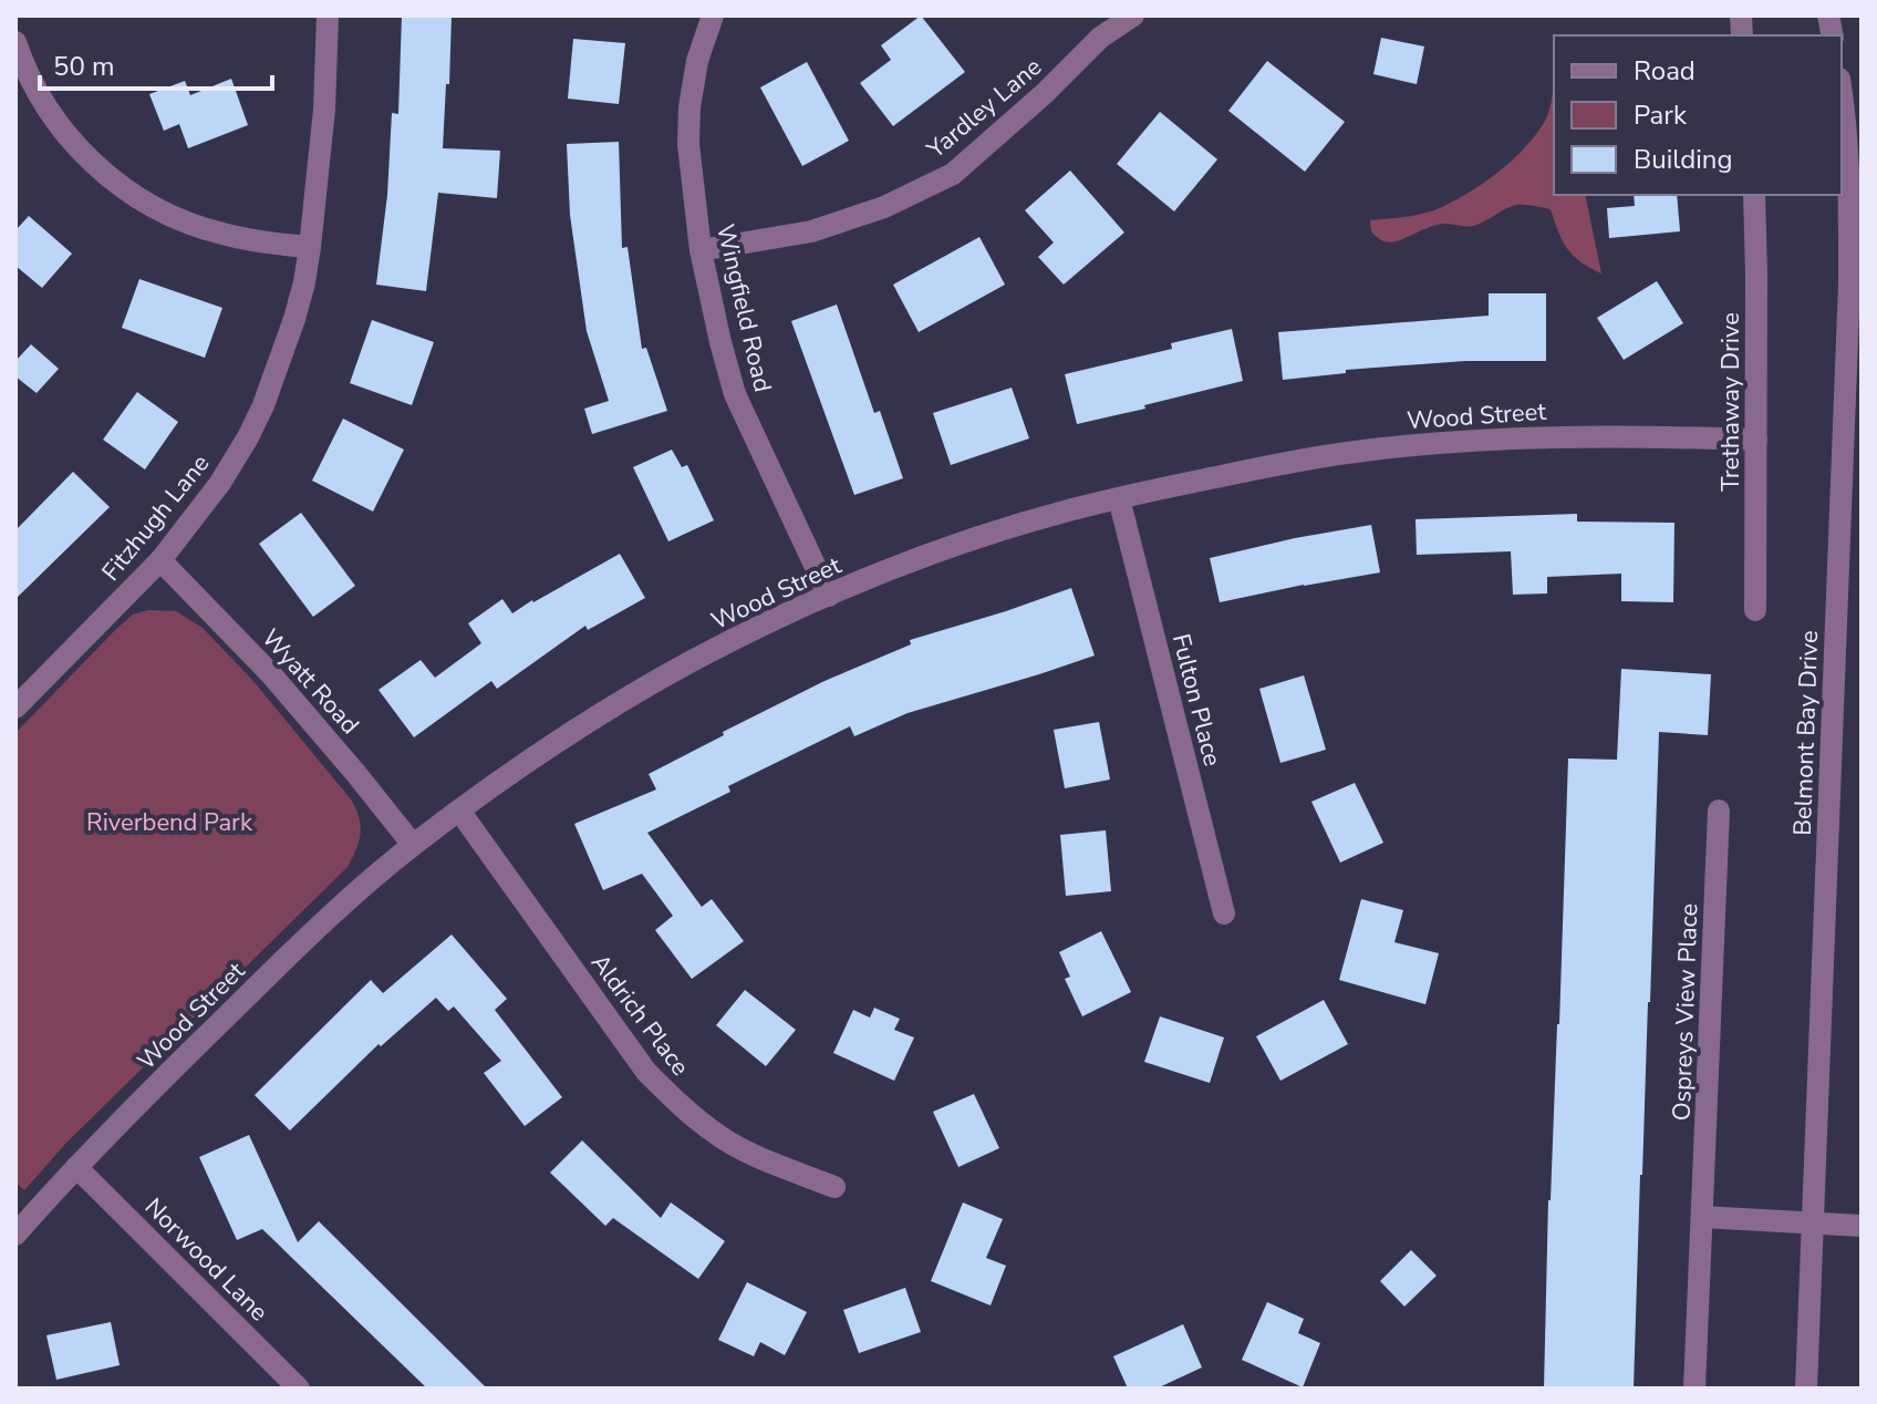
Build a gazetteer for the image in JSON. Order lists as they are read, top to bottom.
{
  "streets": {
    "street": [
      "Yardley Lane",
      "Wingfield Road",
      "Trethaway Drive",
      "Wood Street",
      "Fitzhugh Lane",
      "Wyatt Road",
      "Fulton Place",
      "Belmont Bay Drive",
      "Ospreys View Place",
      "Aldrich Place",
      "Norwood Lane"
    ]
  },
  "crossings": [
    ["Yardley Lane", "Wingfield Road"],
    ["Wingfield Road", "Wood Street"],
    ["Trethaway Drive", "Wood Street"],
    ["Wood Street", "Wyatt Road"],
    ["Wood Street", "Fulton Place"],
    ["Wood Street", "Aldrich Place"],
    ["Wood Street", "Norwood Lane"],
    ["Fitzhugh Lane", "Wyatt Road"]
  ],
  "parks": ["Riverbend Park"],
  "legend": ["Road", "Park", "Building"],
  "scale_bar": "50 m"
}
